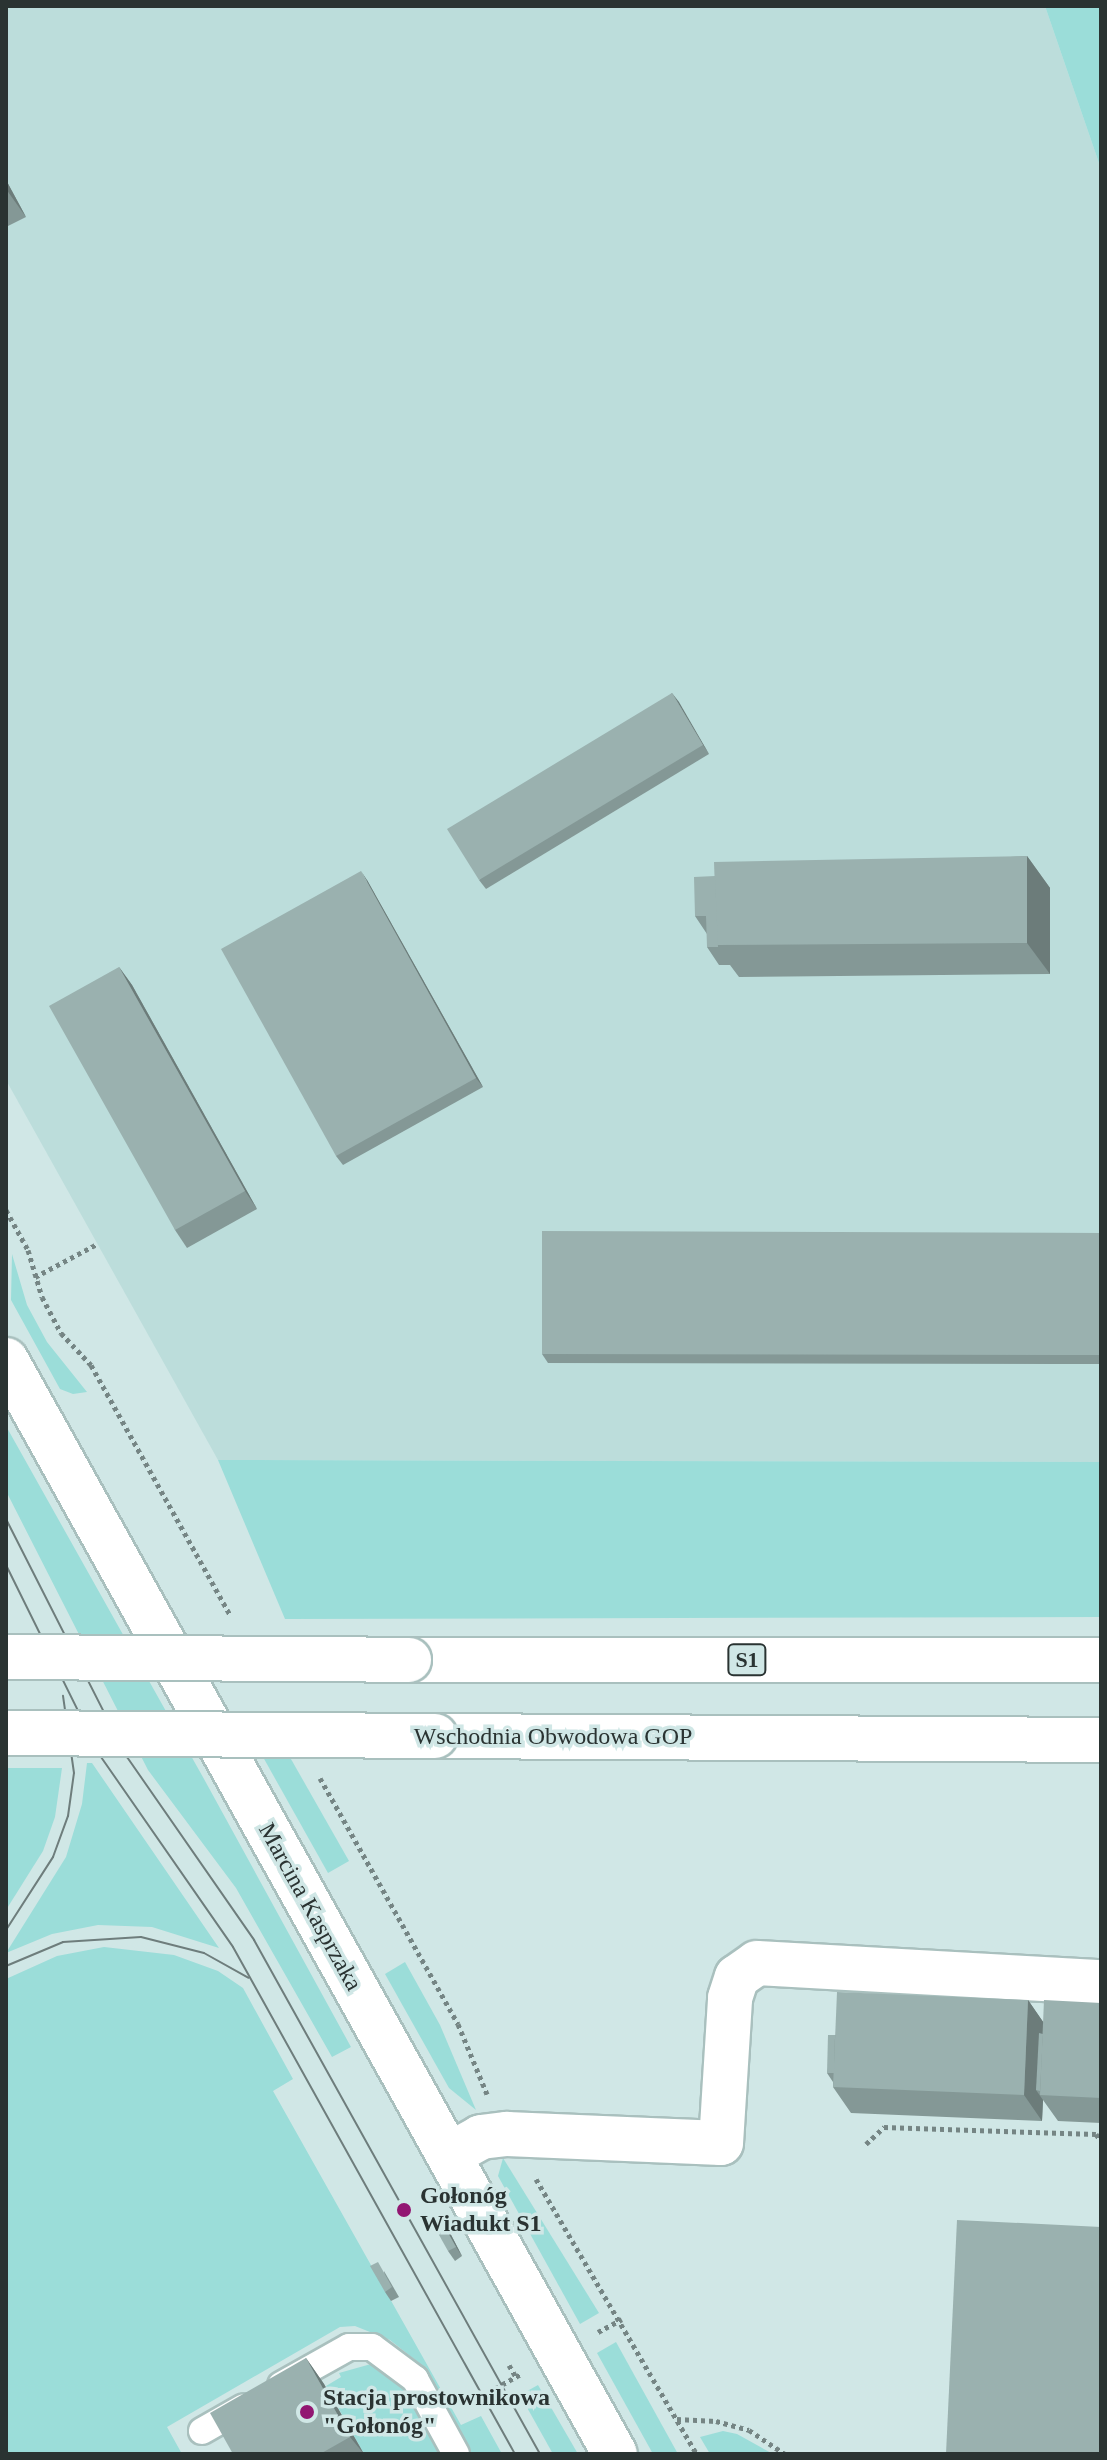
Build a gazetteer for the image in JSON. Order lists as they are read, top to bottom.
{
  "streets": {
    "main road": ["S1", "Wschodnia Obwodowa GOP", "Marcina Kasprzaka"]
  },
  "places": ["Gołonóg Wiadukt S1", "Stacja prostownikowa \"Gołonóg\""]
}
